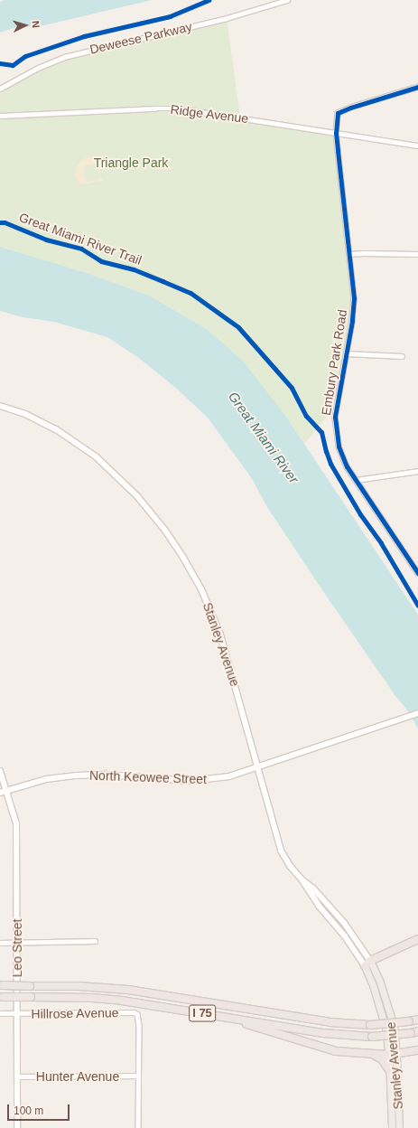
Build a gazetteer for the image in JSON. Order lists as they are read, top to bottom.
{
  "streets": {
    "highway": ["I 75"],
    "main road": ["Stanley Avenue"],
    "street": [
      "Deweese Parkway",
      "Ridge Avenue",
      "Embury Park Road",
      "North Keowee Street",
      "Leo Street",
      "Hillrose Avenue",
      "Hunter Avenue"
    ],
    "cycle path": ["Great Miami River Trail"]
  },
  "crossings": [
    ["Ridge Avenue", "Embury Park Road"],
    ["Stanley Avenue", "North Keowee Street"],
    ["North Keowee Street", "Leo Street"],
    ["Leo Street", "Hillrose Avenue"],
    ["Leo Street", "Hunter Avenue"],
    ["Hillrose Avenue", "Hunter Avenue"]
  ],
  "water": ["Great Miami River"],
  "parks": ["Triangle Park"],
  "scale_bar": "100 m",
  "north": "right"
}
